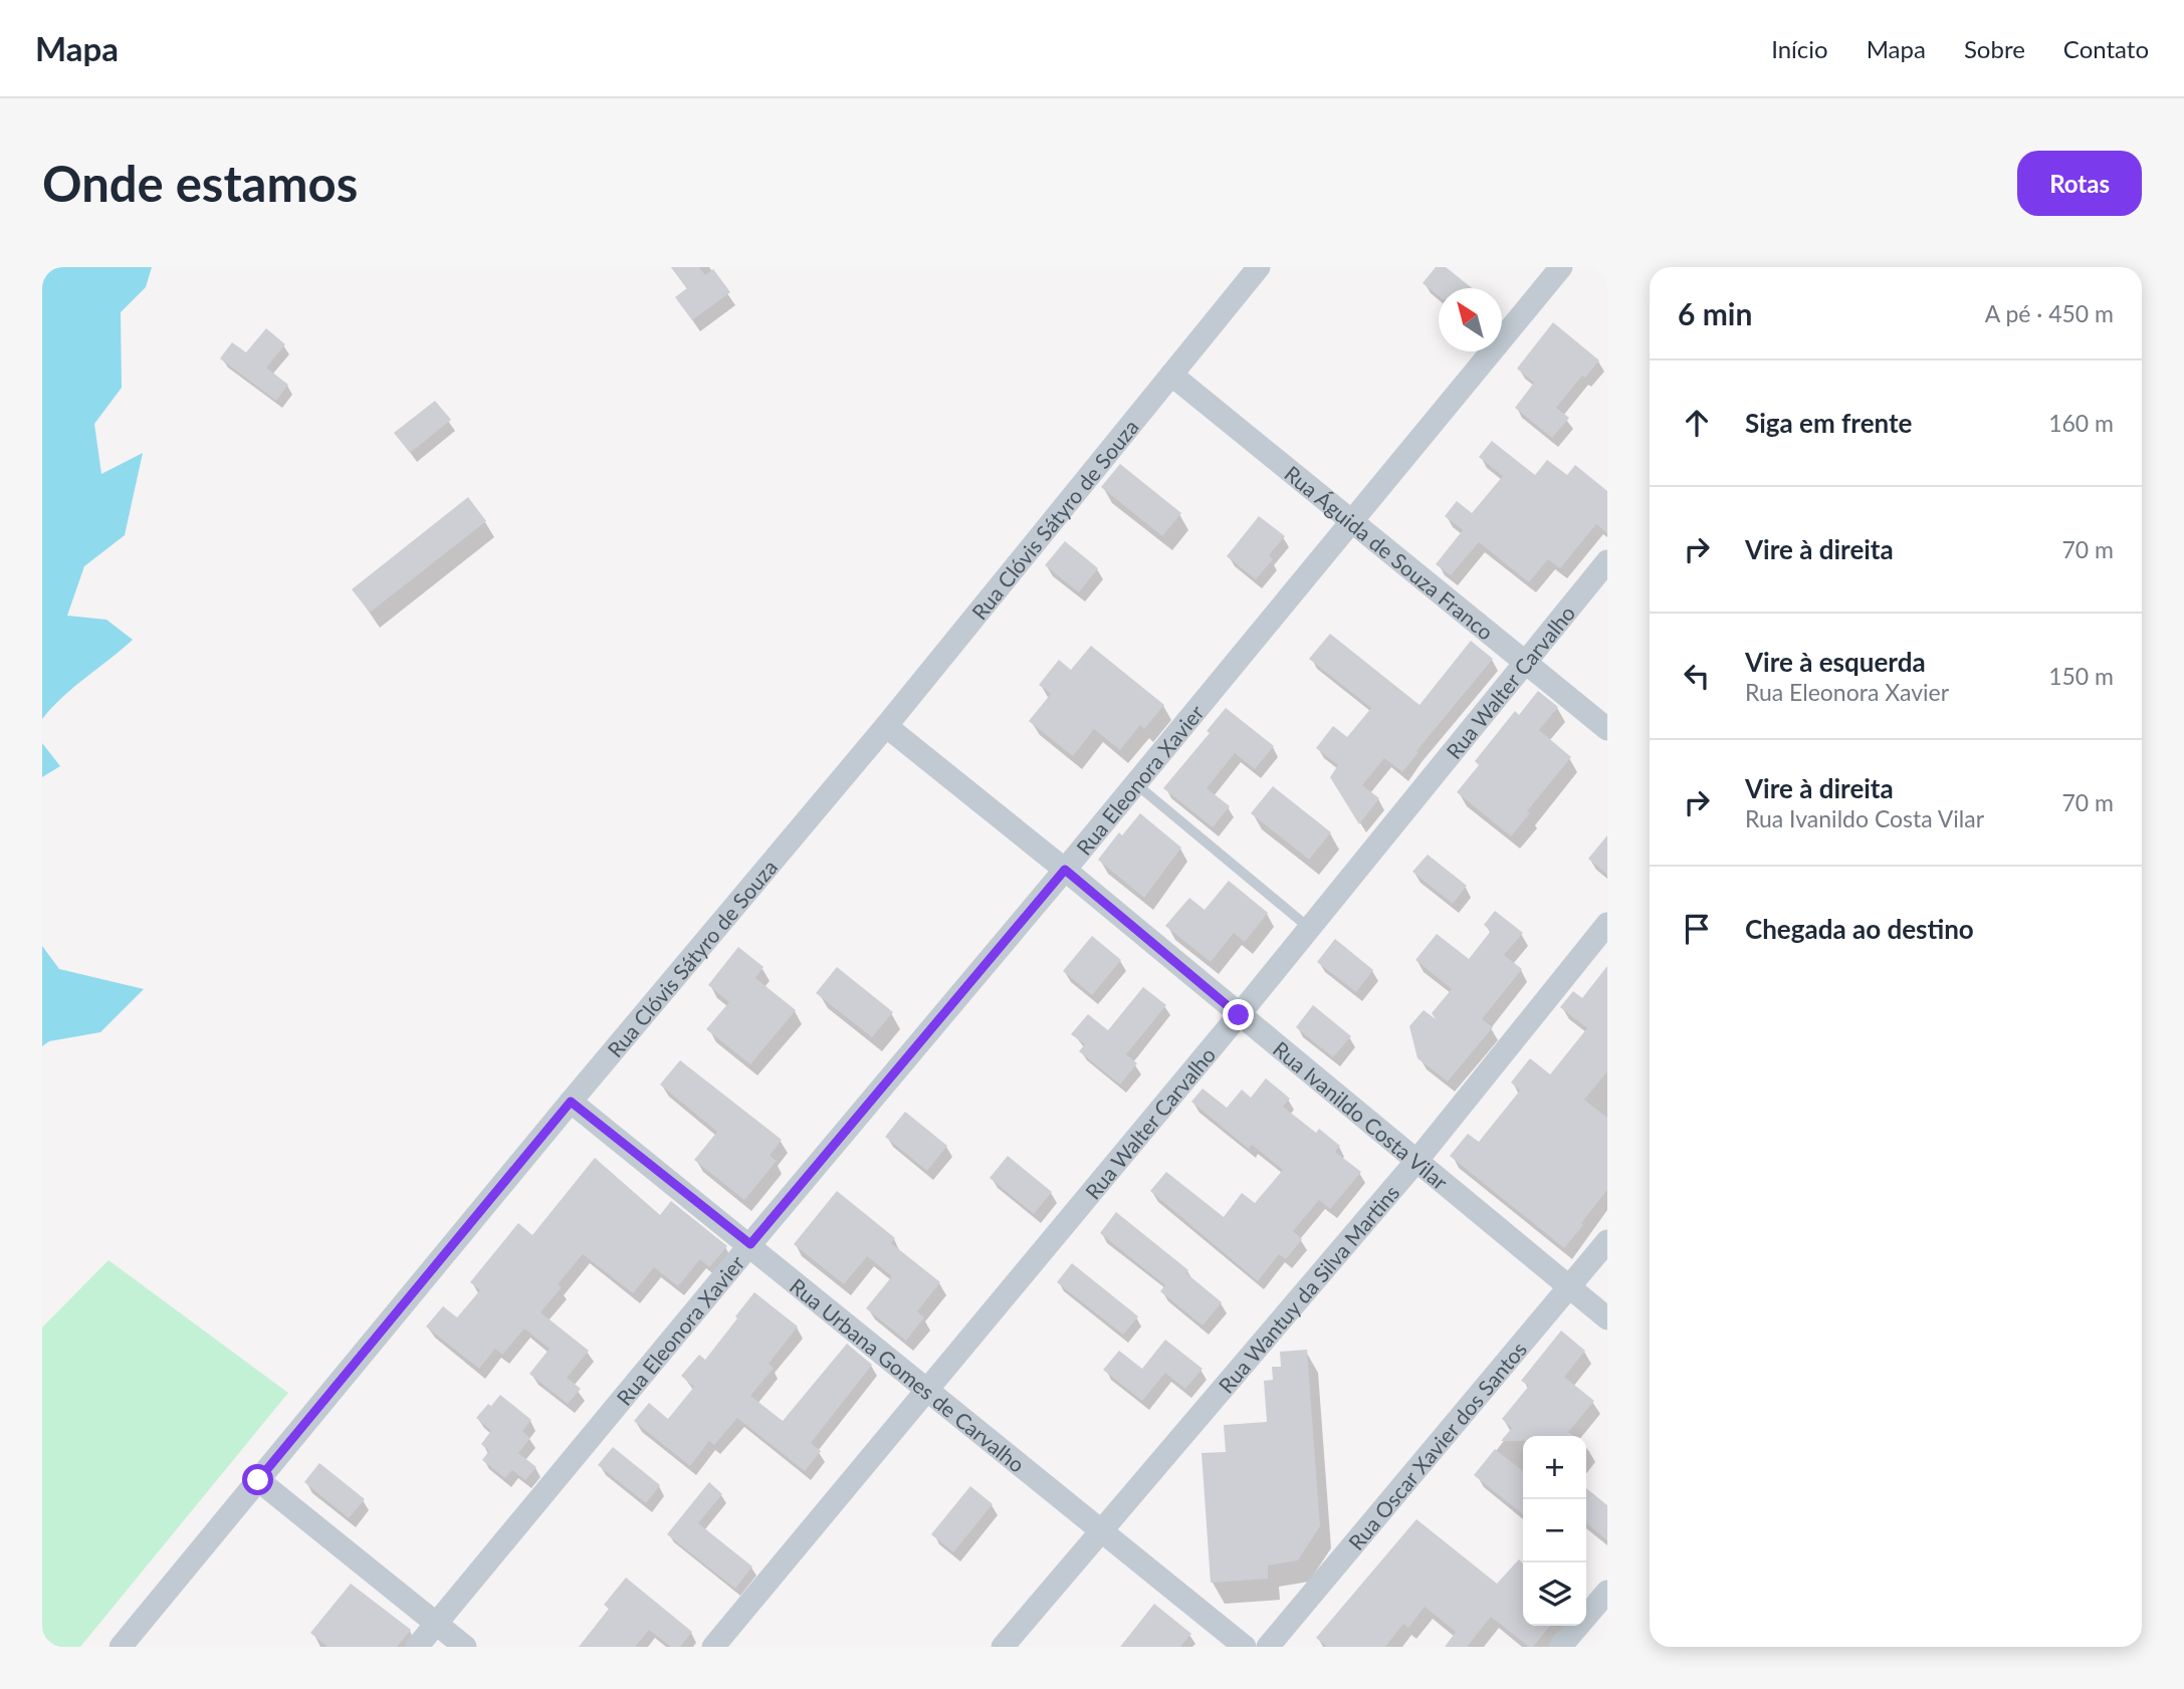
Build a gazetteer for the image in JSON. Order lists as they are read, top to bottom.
{
  "streets": {
    "street": [
      "Rua Clóvis Sátyro de Souza",
      "Rua Águida de Souza Franco",
      "Rua Walter Carvalho",
      "Rua Eleonora Xavier",
      "Rua Ivanildo Costa Vilar",
      "Rua Wantuy da Silva Martins",
      "Rua Urbana Gomes de Carvalho",
      "Rua Oscar Xavier dos Santos"
    ]
  },
  "crossings": [
    ["Rua Clóvis Sátyro de Souza", "Rua Águida de Souza Franco"],
    ["Rua Clóvis Sátyro de Souza", "Rua Ivanildo Costa Vilar"],
    ["Rua Clóvis Sátyro de Souza", "Rua Urbana Gomes de Carvalho"],
    ["Rua Águida de Souza Franco", "Rua Walter Carvalho"],
    ["Rua Águida de Souza Franco", "Rua Eleonora Xavier"],
    ["Rua Walter Carvalho", "Rua Ivanildo Costa Vilar"],
    ["Rua Walter Carvalho", "Rua Urbana Gomes de Carvalho"],
    ["Rua Eleonora Xavier", "Rua Ivanildo Costa Vilar"],
    ["Rua Eleonora Xavier", "Rua Urbana Gomes de Carvalho"],
    ["Rua Ivanildo Costa Vilar", "Rua Wantuy da Silva Martins"],
    ["Rua Ivanildo Costa Vilar", "Rua Oscar Xavier dos Santos"],
    ["Rua Wantuy da Silva Martins", "Rua Urbana Gomes de Carvalho"]
  ],
  "north": "top left",
  "page": {
    "header": "Mapa",
    "nav": [
      "Início",
      "Mapa",
      "Sobre",
      "Contato"
    ],
    "buttons": "Rotas",
    "title": "Onde estamos",
    "heading": ["6 min", "A pé · 450 m"],
    "list": [
      ["Siga em frente", "160 m"],
      ["Vire à direita", "70 m"],
      ["Vire à esquerda", "Rua Eleonora Xavier", "150 m"],
      ["Vire à direita", "Rua Ivanildo Costa Vilar", "70 m"],
      "Chegada ao destino"
    ],
    "map_buttons": ["+", "−"]
  }
}
